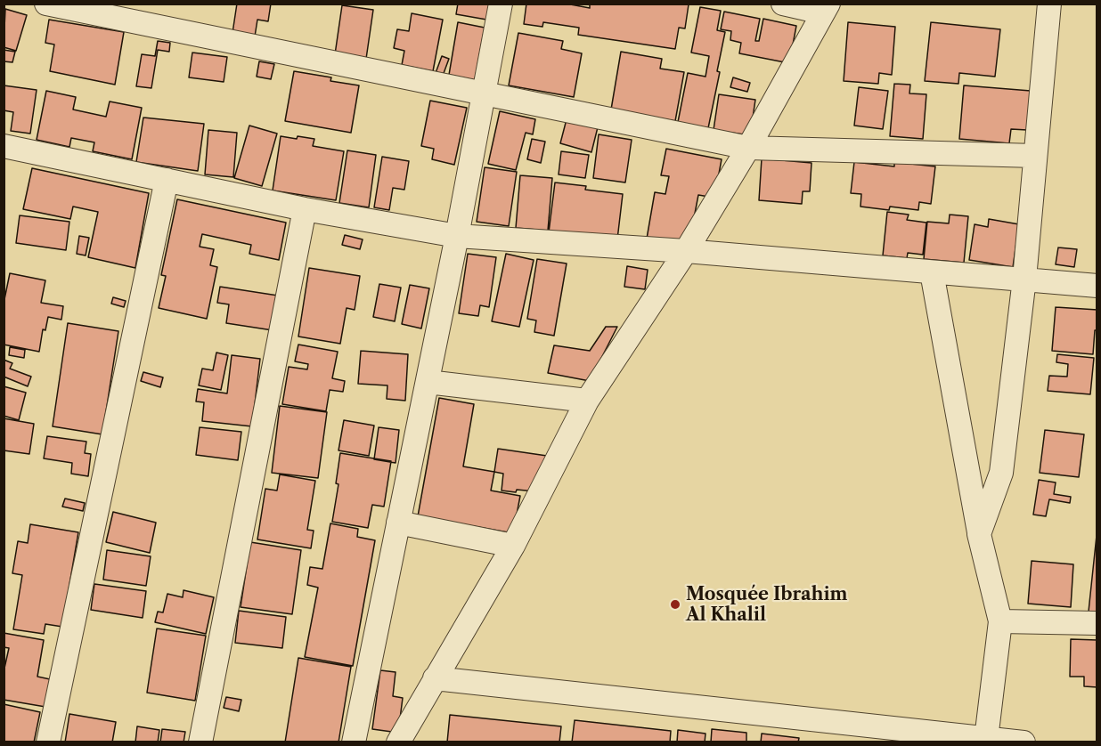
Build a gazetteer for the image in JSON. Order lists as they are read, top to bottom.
{
  "places": ["Mosquée Ibrahim Al Khalil"]
}
